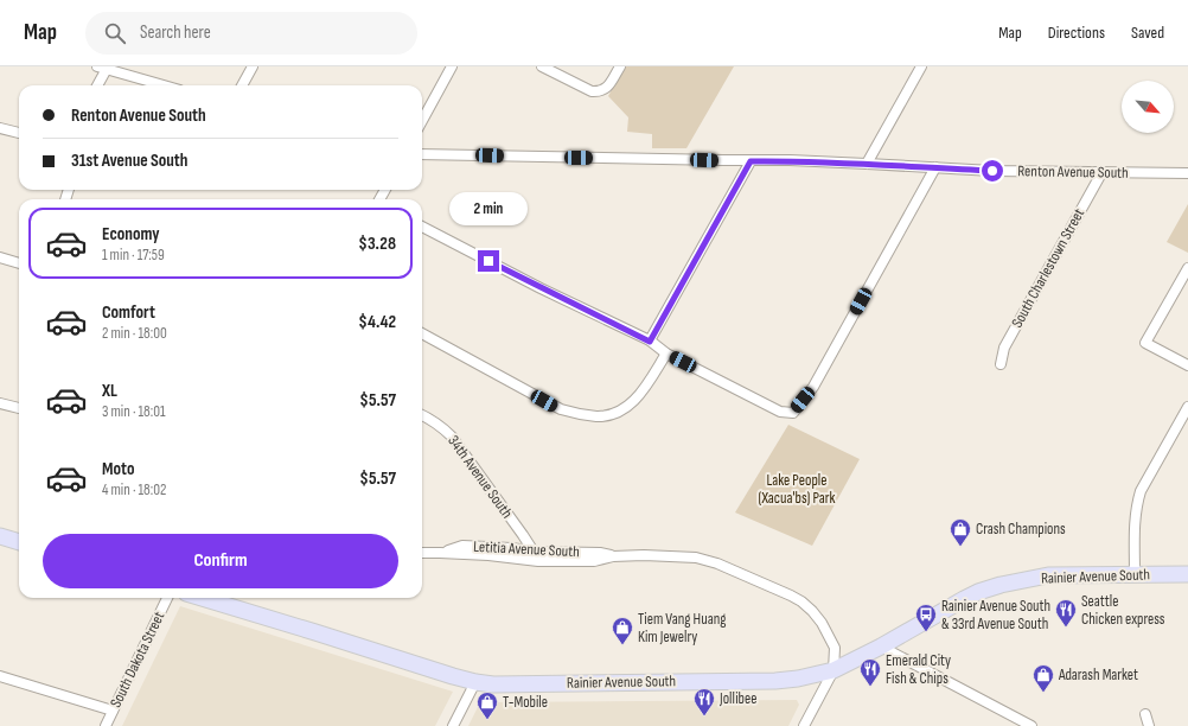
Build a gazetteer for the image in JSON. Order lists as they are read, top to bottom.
{
  "streets": {
    "main road": ["Rainier Avenue South"],
    "street": [
      "Renton Avenue South",
      "South Charlestown Street",
      "34th Avenue South",
      "Letitia Avenue South",
      "South Dakota Street"
    ]
  },
  "crossings": [
    ["Renton Avenue South", "South Charlestown Street"],
    ["34th Avenue South", "Letitia Avenue South"],
    ["Letitia Avenue South", "Rainier Avenue South"]
  ],
  "parks": ["Lake People (Xacua'bs) Park"],
  "places": {
    "shop": [
      "Crash Champions",
      "Tiem Vang Huang Kim Jewelry",
      "Adarash Market",
      "T-Mobile"
    ],
    "restaurant": ["Seattle Chicken express", "Emerald City Fish & Chips", "Jollibee"],
    "bus stop": ["Rainier Avenue South & 33rd Avenue South"]
  },
  "north": "bottom right",
  "page": {
    "header": "Map",
    "search": "Search here",
    "nav": ["Map", "Directions", "Saved"],
    "banner": ["Renton Avenue South", "31st Avenue South"],
    "bubble": "2 min",
    "list": [
      {
        "name": "Economy",
        "note": "1 min · 17:59",
        "value": "$3.28"
      },
      {
        "name": "Comfort",
        "note": "2 min · 18:00",
        "value": "$4.42"
      },
      {
        "name": "XL",
        "note": "3 min · 18:01",
        "value": "$5.57"
      },
      {
        "name": "Moto",
        "note": "4 min · 18:02",
        "value": "$5.57"
      }
    ],
    "buttons": "Confirm"
  }
}
